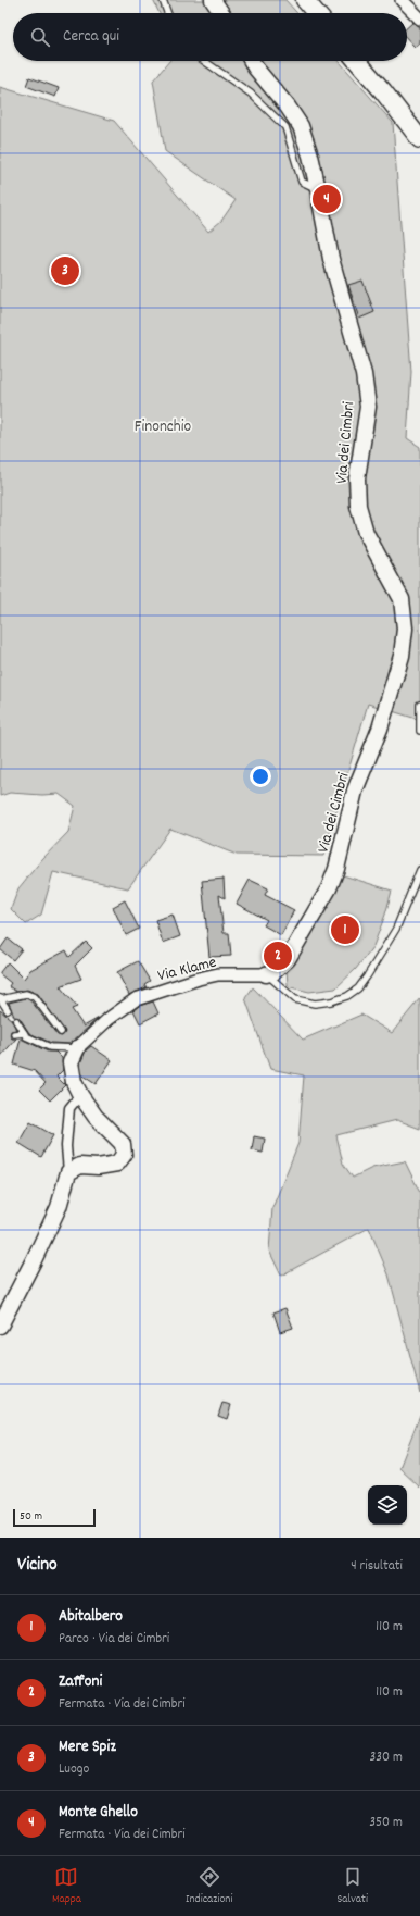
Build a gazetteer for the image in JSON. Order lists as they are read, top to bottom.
{
  "streets": {
    "street": ["Via dei Cimbri", "Via Klame"]
  },
  "crossings": [
    ["Via dei Cimbri", "Via Klame"]
  ],
  "parks": ["Finonchio"],
  "scale_bar": "50 m",
  "page": {
    "search": "Cerca qui",
    "pins": [
      "4",
      "3",
      "1",
      "2"
    ],
    "scale": "50 m",
    "heading": ["Vicino", "4 risultati"],
    "list": [
      {
        "mark": "1",
        "name": "Abitalbero",
        "note": "Parco · Via dei Cimbri",
        "value": "110 m"
      },
      {
        "mark": "2",
        "name": "Zaffoni",
        "note": "Fermata · Via dei Cimbri",
        "value": "110 m"
      },
      {
        "mark": "3",
        "name": "Mere Spiz",
        "note": "Luogo",
        "value": "330 m"
      },
      {
        "mark": "4",
        "name": "Monte Ghello",
        "note": "Fermata · Via dei Cimbri",
        "value": "350 m"
      }
    ],
    "nav": ["Mappa", "Indicazioni", "Salvati"]
  }
}
